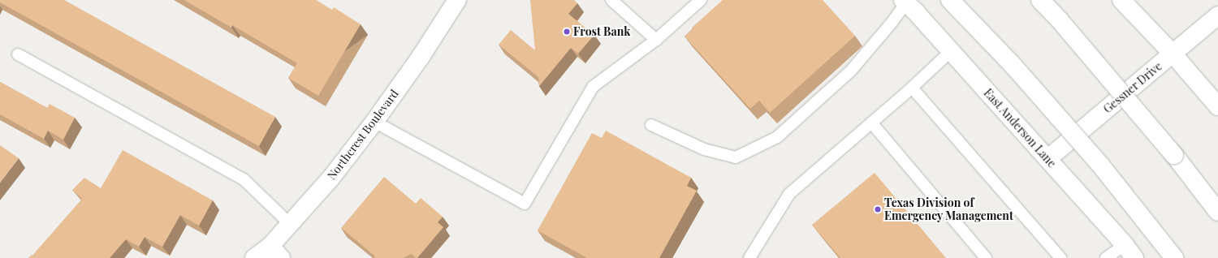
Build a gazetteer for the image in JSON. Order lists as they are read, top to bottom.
{
  "streets": {
    "main road": ["Gessner Drive", "East Anderson Lane", "Northcrest Boulevard"]
  },
  "crossings": [
    ["Gessner Drive", "East Anderson Lane"]
  ],
  "places": ["Frost Bank", "Texas Division of Emergency Management"]
}
